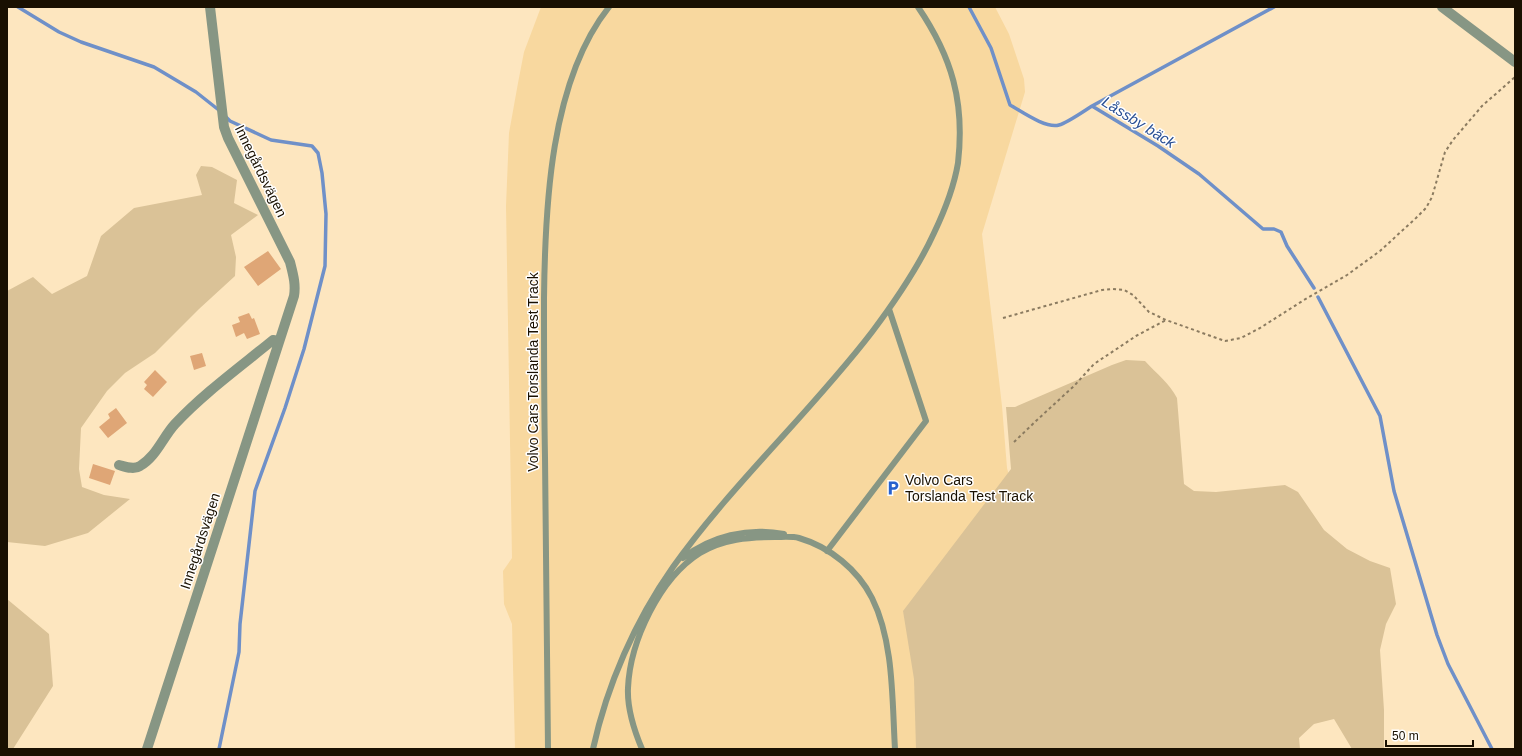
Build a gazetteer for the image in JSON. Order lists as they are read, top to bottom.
{
  "streets": {
    "street": ["Innegårdsvägen"],
    "lane": ["Volvo Cars Torslanda Test Track"]
  },
  "water": ["Låssby bäck"],
  "places": {
    "parking": ["Volvo Cars Torslanda Test Track"]
  },
  "scale_bar": "50 m"
}
